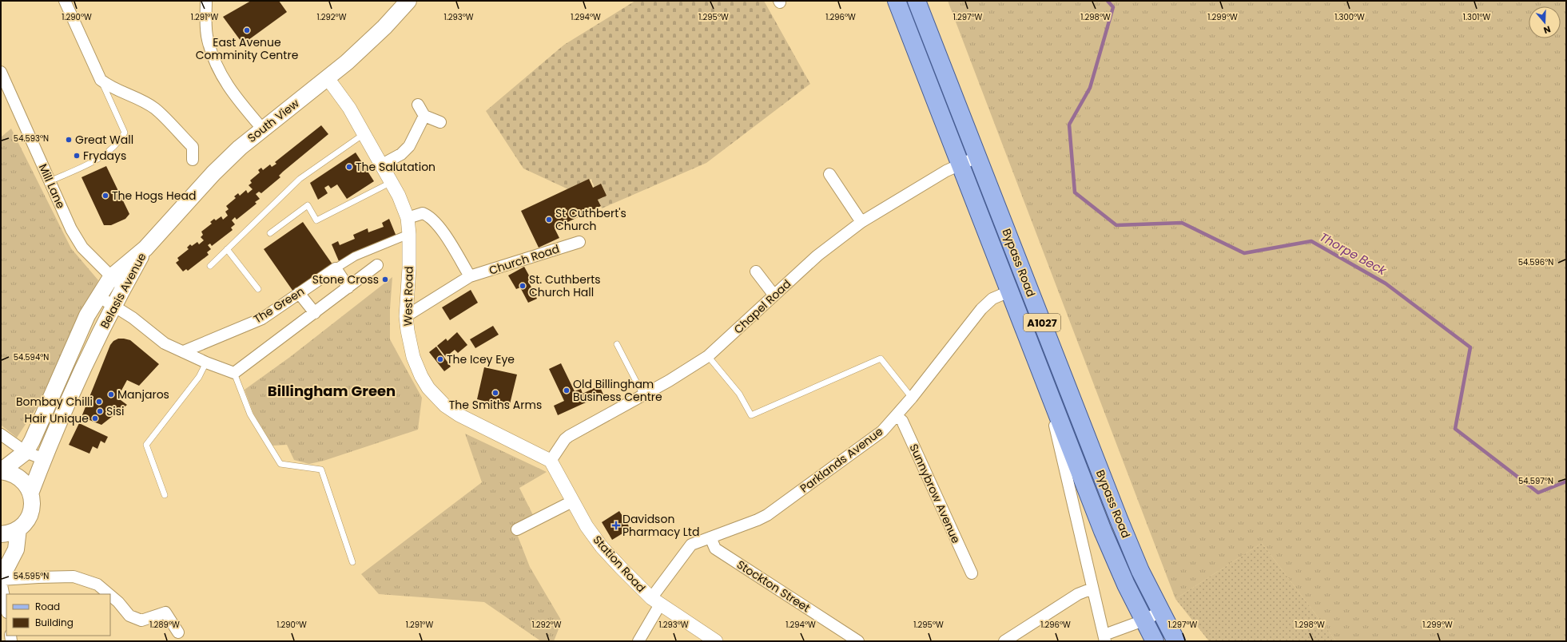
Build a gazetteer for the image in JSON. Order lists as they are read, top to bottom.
{
  "streets": {
    "main road": [
      "South View",
      "Bypass Road",
      "Belasis Avenue",
      "A1027"
    ],
    "street": [
      "Mill Lane",
      "Church Road",
      "West Road",
      "The Green",
      "Chapel Road",
      "Parklands Avenue",
      "Sunnybrow Avenue",
      "Station Road",
      "Stockton Street"
    ]
  },
  "crossings": [
    ["South View", "Belasis Avenue"],
    ["South View", "West Road"],
    ["Mill Lane", "Belasis Avenue"],
    ["Church Road", "West Road"],
    ["Bypass Road", "Chapel Road"],
    ["Bypass Road", "Parklands Avenue"],
    ["West Road", "The Green"],
    ["West Road", "Chapel Road"],
    ["West Road", "Station Road"],
    ["Chapel Road", "Station Road"],
    ["Parklands Avenue", "Sunnybrow Avenue"],
    ["Parklands Avenue", "Station Road"],
    ["Parklands Avenue", "Stockton Street"]
  ],
  "districts": ["Billingham Green"],
  "water": ["Thorpe Beck"],
  "places": {
    "other": [
      "East Avenue Comminity Centre",
      "Great Wall",
      "Frydays",
      "The Salutation",
      "The Hogs Head",
      "St Cuthbert's Church",
      "Stone Cross",
      "St. Cuthberts Church Hall",
      "The Icey Eye",
      "Old Billingham Business Centre",
      "The Smiths Arms",
      "Manjaros",
      "Bombay Chilli",
      "Sisi",
      "Hair Unique"
    ],
    "health": ["Davidson Pharmacy Ltd"]
  },
  "legend": ["Road", "Building"],
  "north": "bottom",
  "coordinates": [
    "1.298°W",
    "1.290°W",
    "1.291°W",
    "1.292°W",
    "1.293°W",
    "1.294°W",
    "1.295°W",
    "1.296°W",
    "1.297°W",
    "1.299°W",
    "1.300°W",
    "1.301°W",
    "54.593°N",
    "54.596°N",
    "54.594°N",
    "54.597°N",
    "54.595°N",
    "1.289°W"
  ]
}
